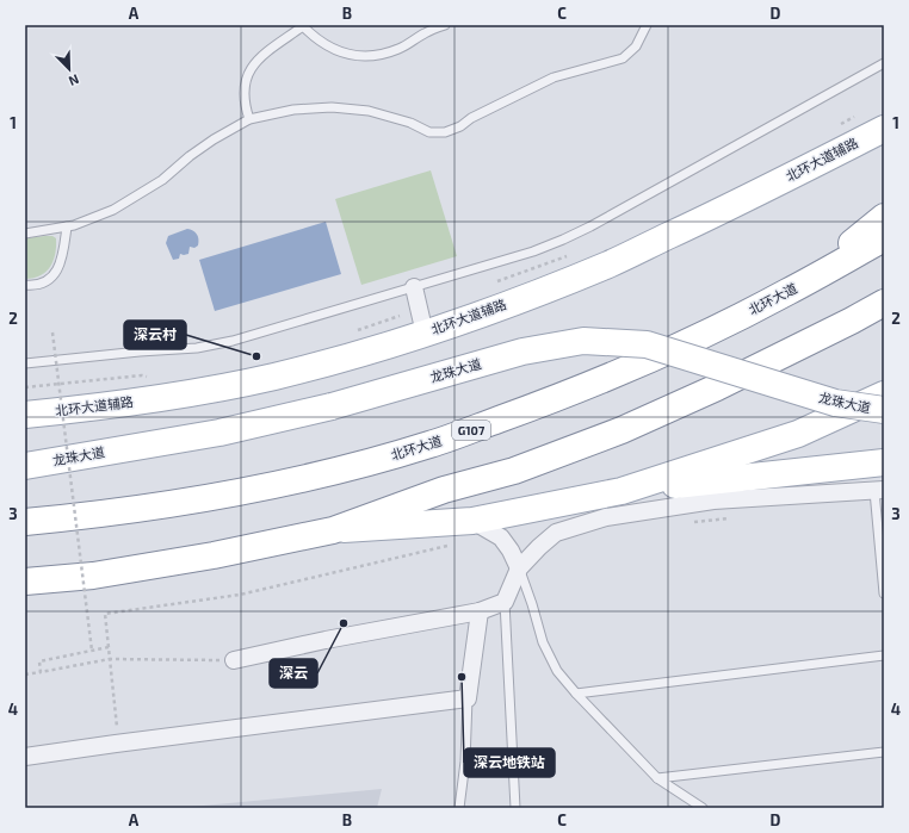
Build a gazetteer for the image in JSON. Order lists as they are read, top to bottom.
{
  "streets": {
    "main road": [
      "北环大道辅路",
      "北环大道",
      "龙珠大道",
      "G107"
    ]
  },
  "places": ["深云村", "深云", "深云地铁站"],
  "north": "bottom right",
  "grid": {
    "columns": [
      "A",
      "B",
      "C",
      "D"
    ],
    "rows": [
      "1",
      "2",
      "3",
      "4"
    ]
  }
}
